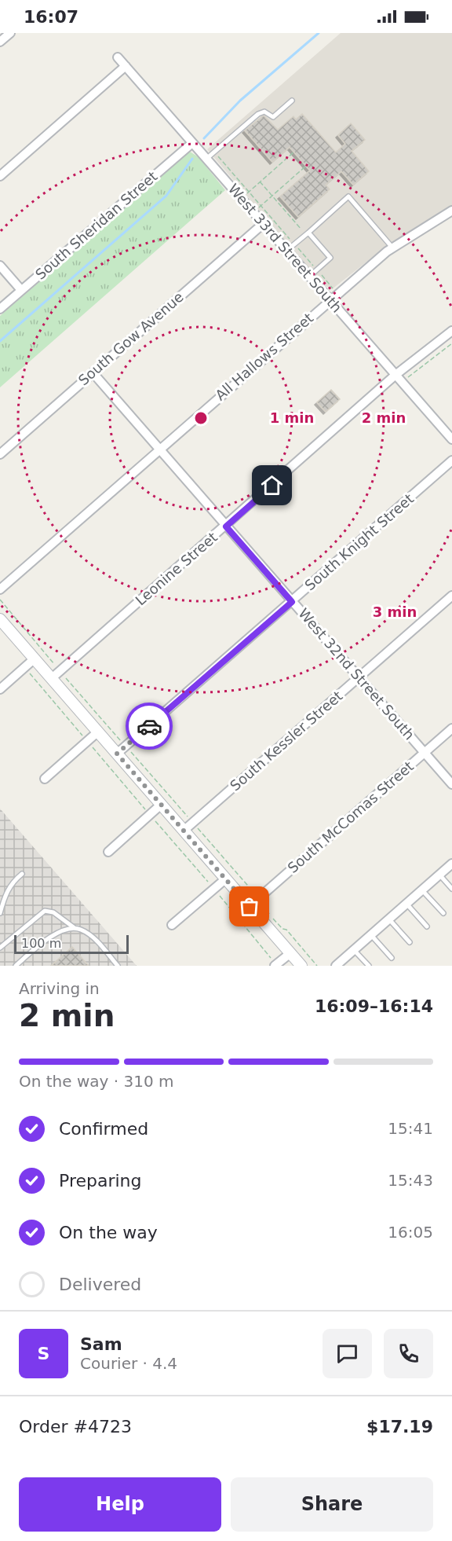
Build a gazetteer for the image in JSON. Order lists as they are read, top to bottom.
{
  "streets": {
    "street": [
      "South Sheridan Street",
      "West 33rd Street South",
      "South Gow Avenue",
      "All Hallows Street",
      "South Knight Street",
      "Leonine Street",
      "West 32nd Street South",
      "South Kessler Street",
      "South McComas Street"
    ]
  },
  "crossings": [
    ["South Sheridan Street", "West 33rd Street South"],
    ["West 33rd Street South", "South Gow Avenue"],
    ["West 33rd Street South", "All Hallows Street"],
    ["West 33rd Street South", "Leonine Street"],
    ["South Gow Avenue", "West 32nd Street South"],
    ["All Hallows Street", "West 32nd Street South"],
    ["South Knight Street", "West 32nd Street South"],
    ["Leonine Street", "West 32nd Street South"],
    ["West 32nd Street South", "South Kessler Street"],
    ["West 32nd Street South", "South McComas Street"]
  ],
  "scale_bar": "100 m",
  "page": {
    "status": "16:07",
    "scale": "100 m",
    "heading": ["2 min", "Arriving in", "16:09–16:14"],
    "panel": [
      "Sam",
      "Courier · 4.4",
      "Order #4723",
      "$17.19"
    ],
    "bar": "On the way · 310 m",
    "list": [
      ["Confirmed", "15:41"],
      ["Preparing", "15:43"],
      ["On the way", "16:05"],
      "Delivered"
    ],
    "round": "S",
    "buttons": ["Help", "Share"]
  },
  "rings": ["1 min", "2 min", "3 min"]
}
